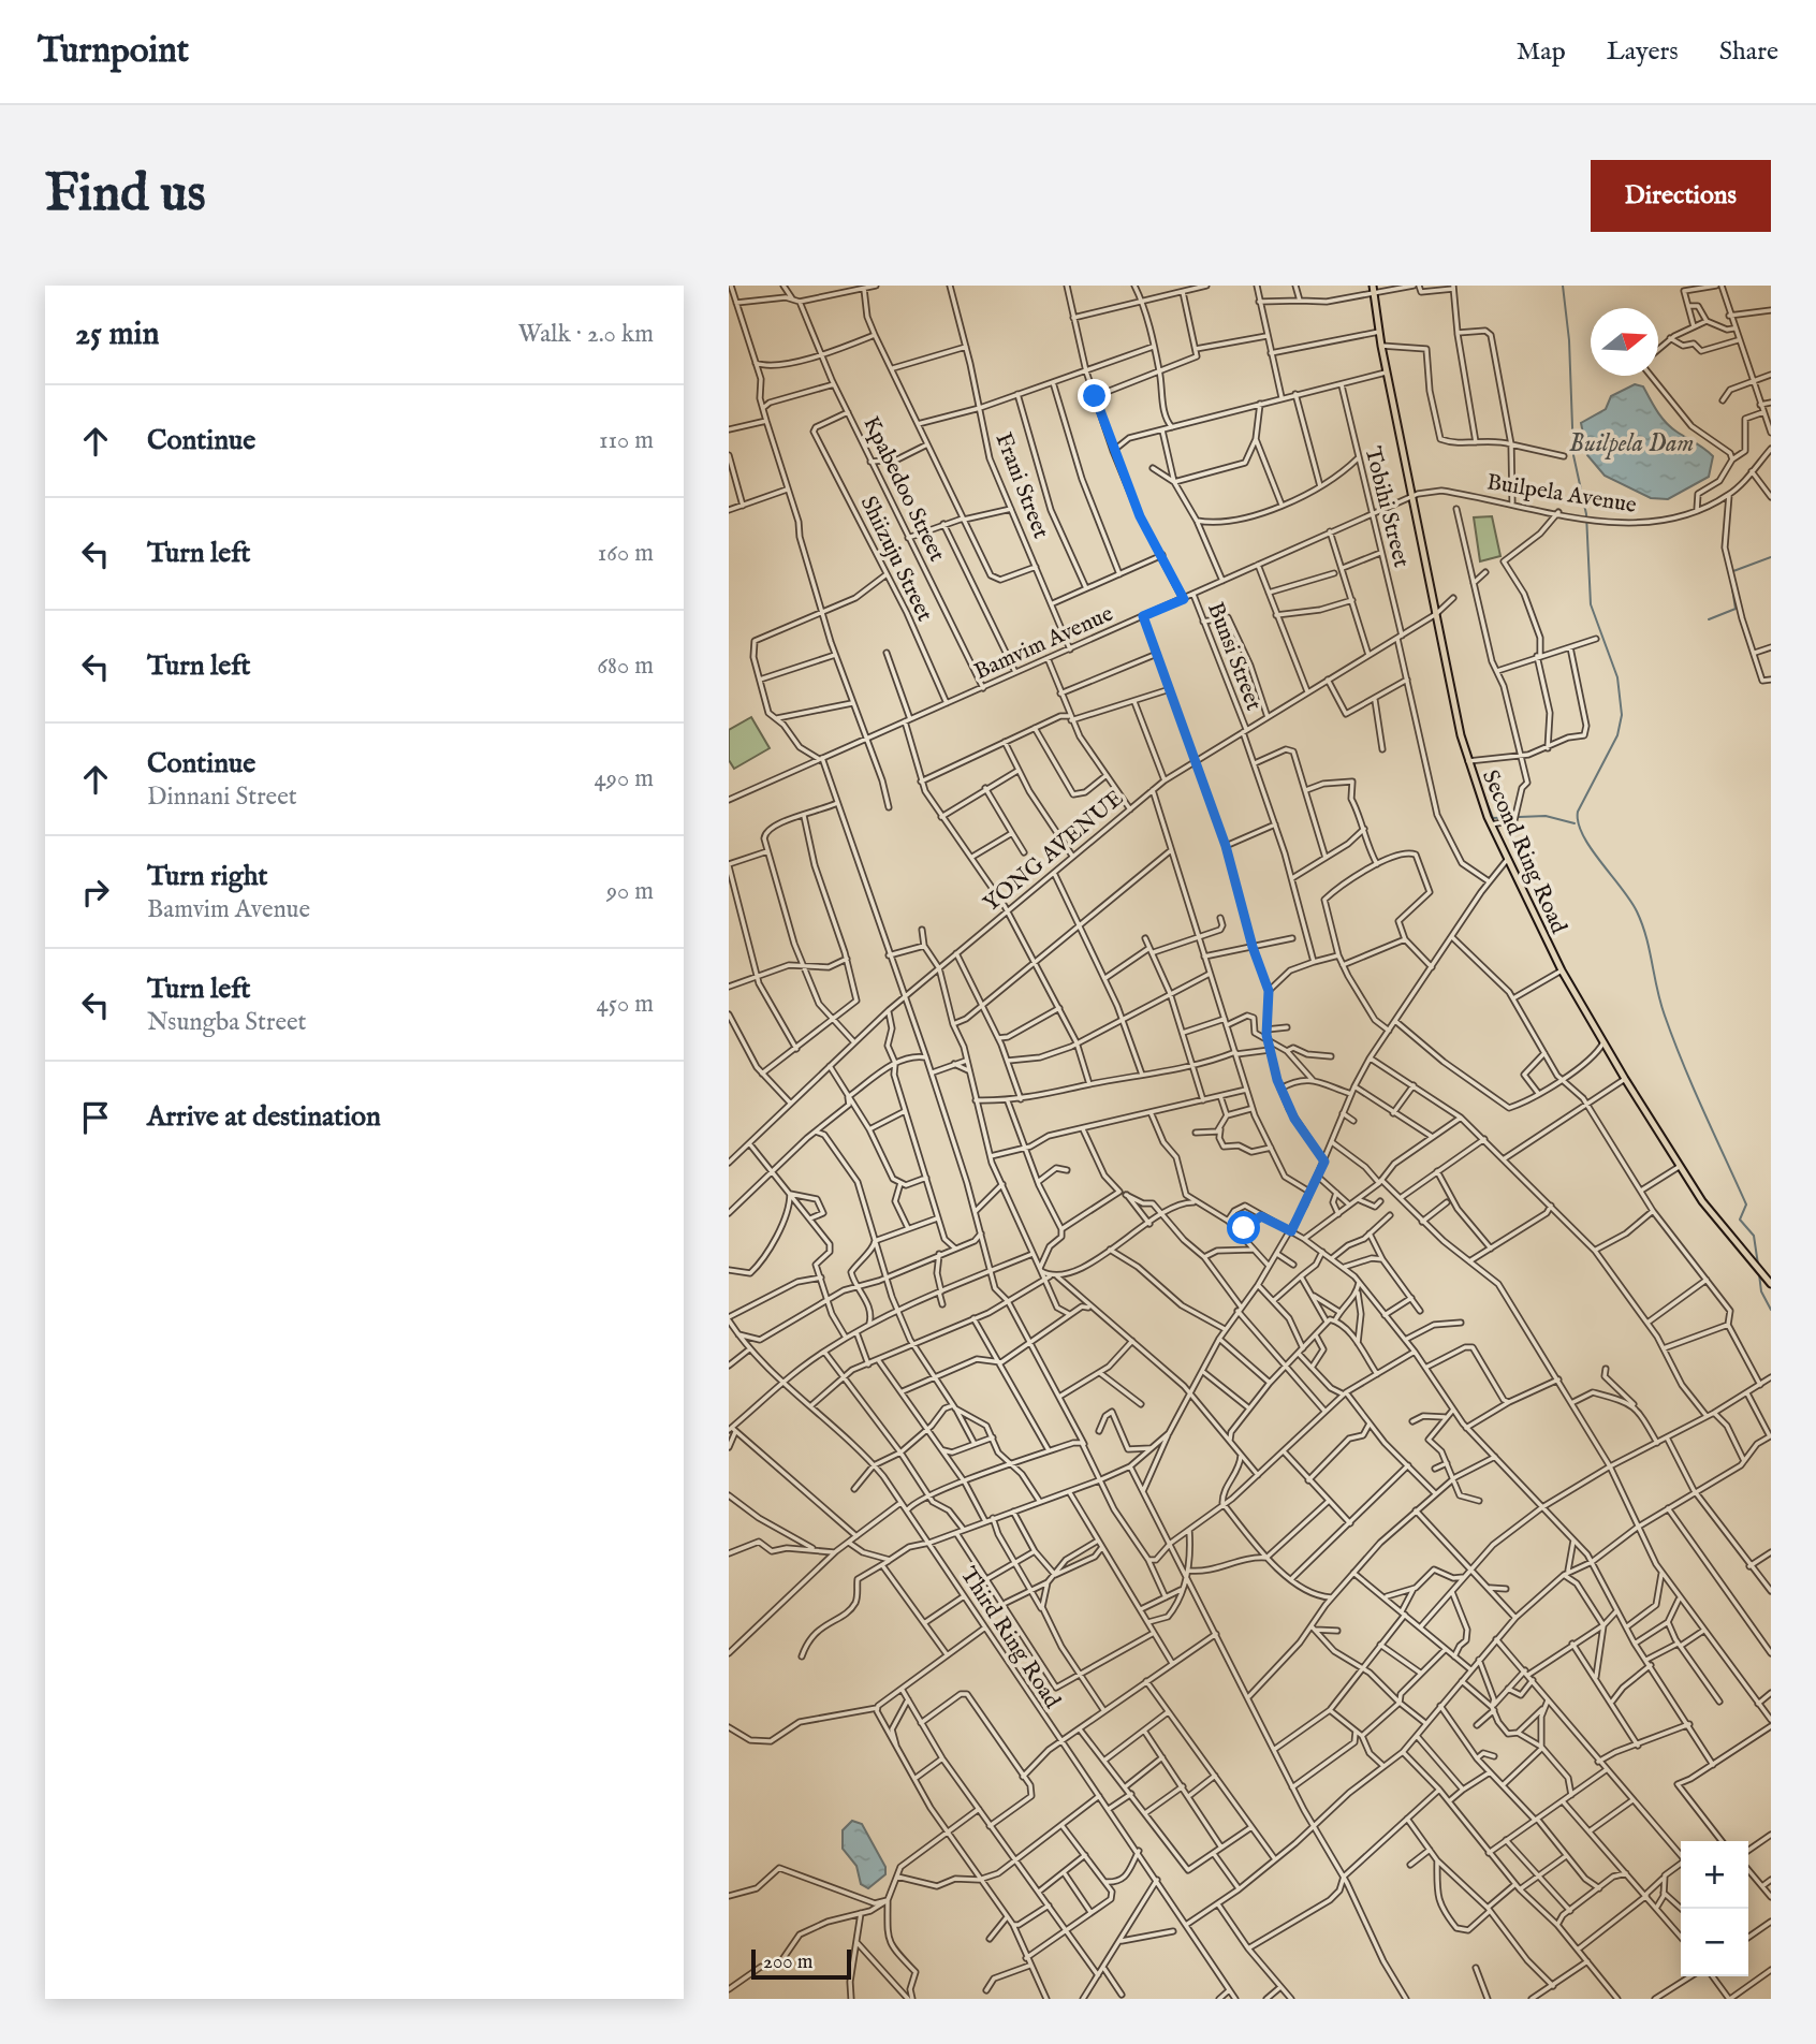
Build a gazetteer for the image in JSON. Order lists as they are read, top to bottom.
{
  "streets": {
    "main road": ["Second Ring Road"],
    "street": [
      "Frani Street",
      "Kpabedoo Street",
      "Builpela Avenue",
      "Tobihi Street",
      "Shiizuju Street",
      "Bamvim Avenue",
      "Bunsi Street",
      "YONG AVENUE",
      "Third Ring Road"
    ]
  },
  "crossings": [
    ["Frani Street", "Bamvim Avenue"],
    ["Kpabedoo Street", "Shiizuju Street"],
    ["Kpabedoo Street", "Bamvim Avenue"],
    ["Builpela Avenue", "Bamvim Avenue"],
    ["Builpela Avenue", "Second Ring Road"],
    ["Tobihi Street", "Bamvim Avenue"],
    ["Tobihi Street", "YONG AVENUE"],
    ["Shiizuju Street", "Bamvim Avenue"],
    ["Bamvim Avenue", "Bunsi Street"],
    ["Bamvim Avenue", "Second Ring Road"],
    ["Bunsi Street", "YONG AVENUE"],
    ["YONG AVENUE", "Second Ring Road"]
  ],
  "water": ["Builpela Dam"],
  "scale_bar": "200 m",
  "north": "right",
  "page": {
    "header": "Turnpoint",
    "nav": ["Map", "Layers", "Share"],
    "buttons": "Directions",
    "title": "Find us",
    "heading": ["25 min", "Walk · 2.0 km"],
    "list": [
      ["Continue", "110 m"],
      ["Turn left", "160 m"],
      ["Turn left", "680 m"],
      ["Continue", "Dinnani Street", "490 m"],
      ["Turn right", "Bamvim Avenue", "90 m"],
      ["Turn left", "Nsungba Street", "450 m"],
      "Arrive at destination"
    ],
    "map_buttons": ["+", "−"],
    "scale": "200 m"
  }
}
